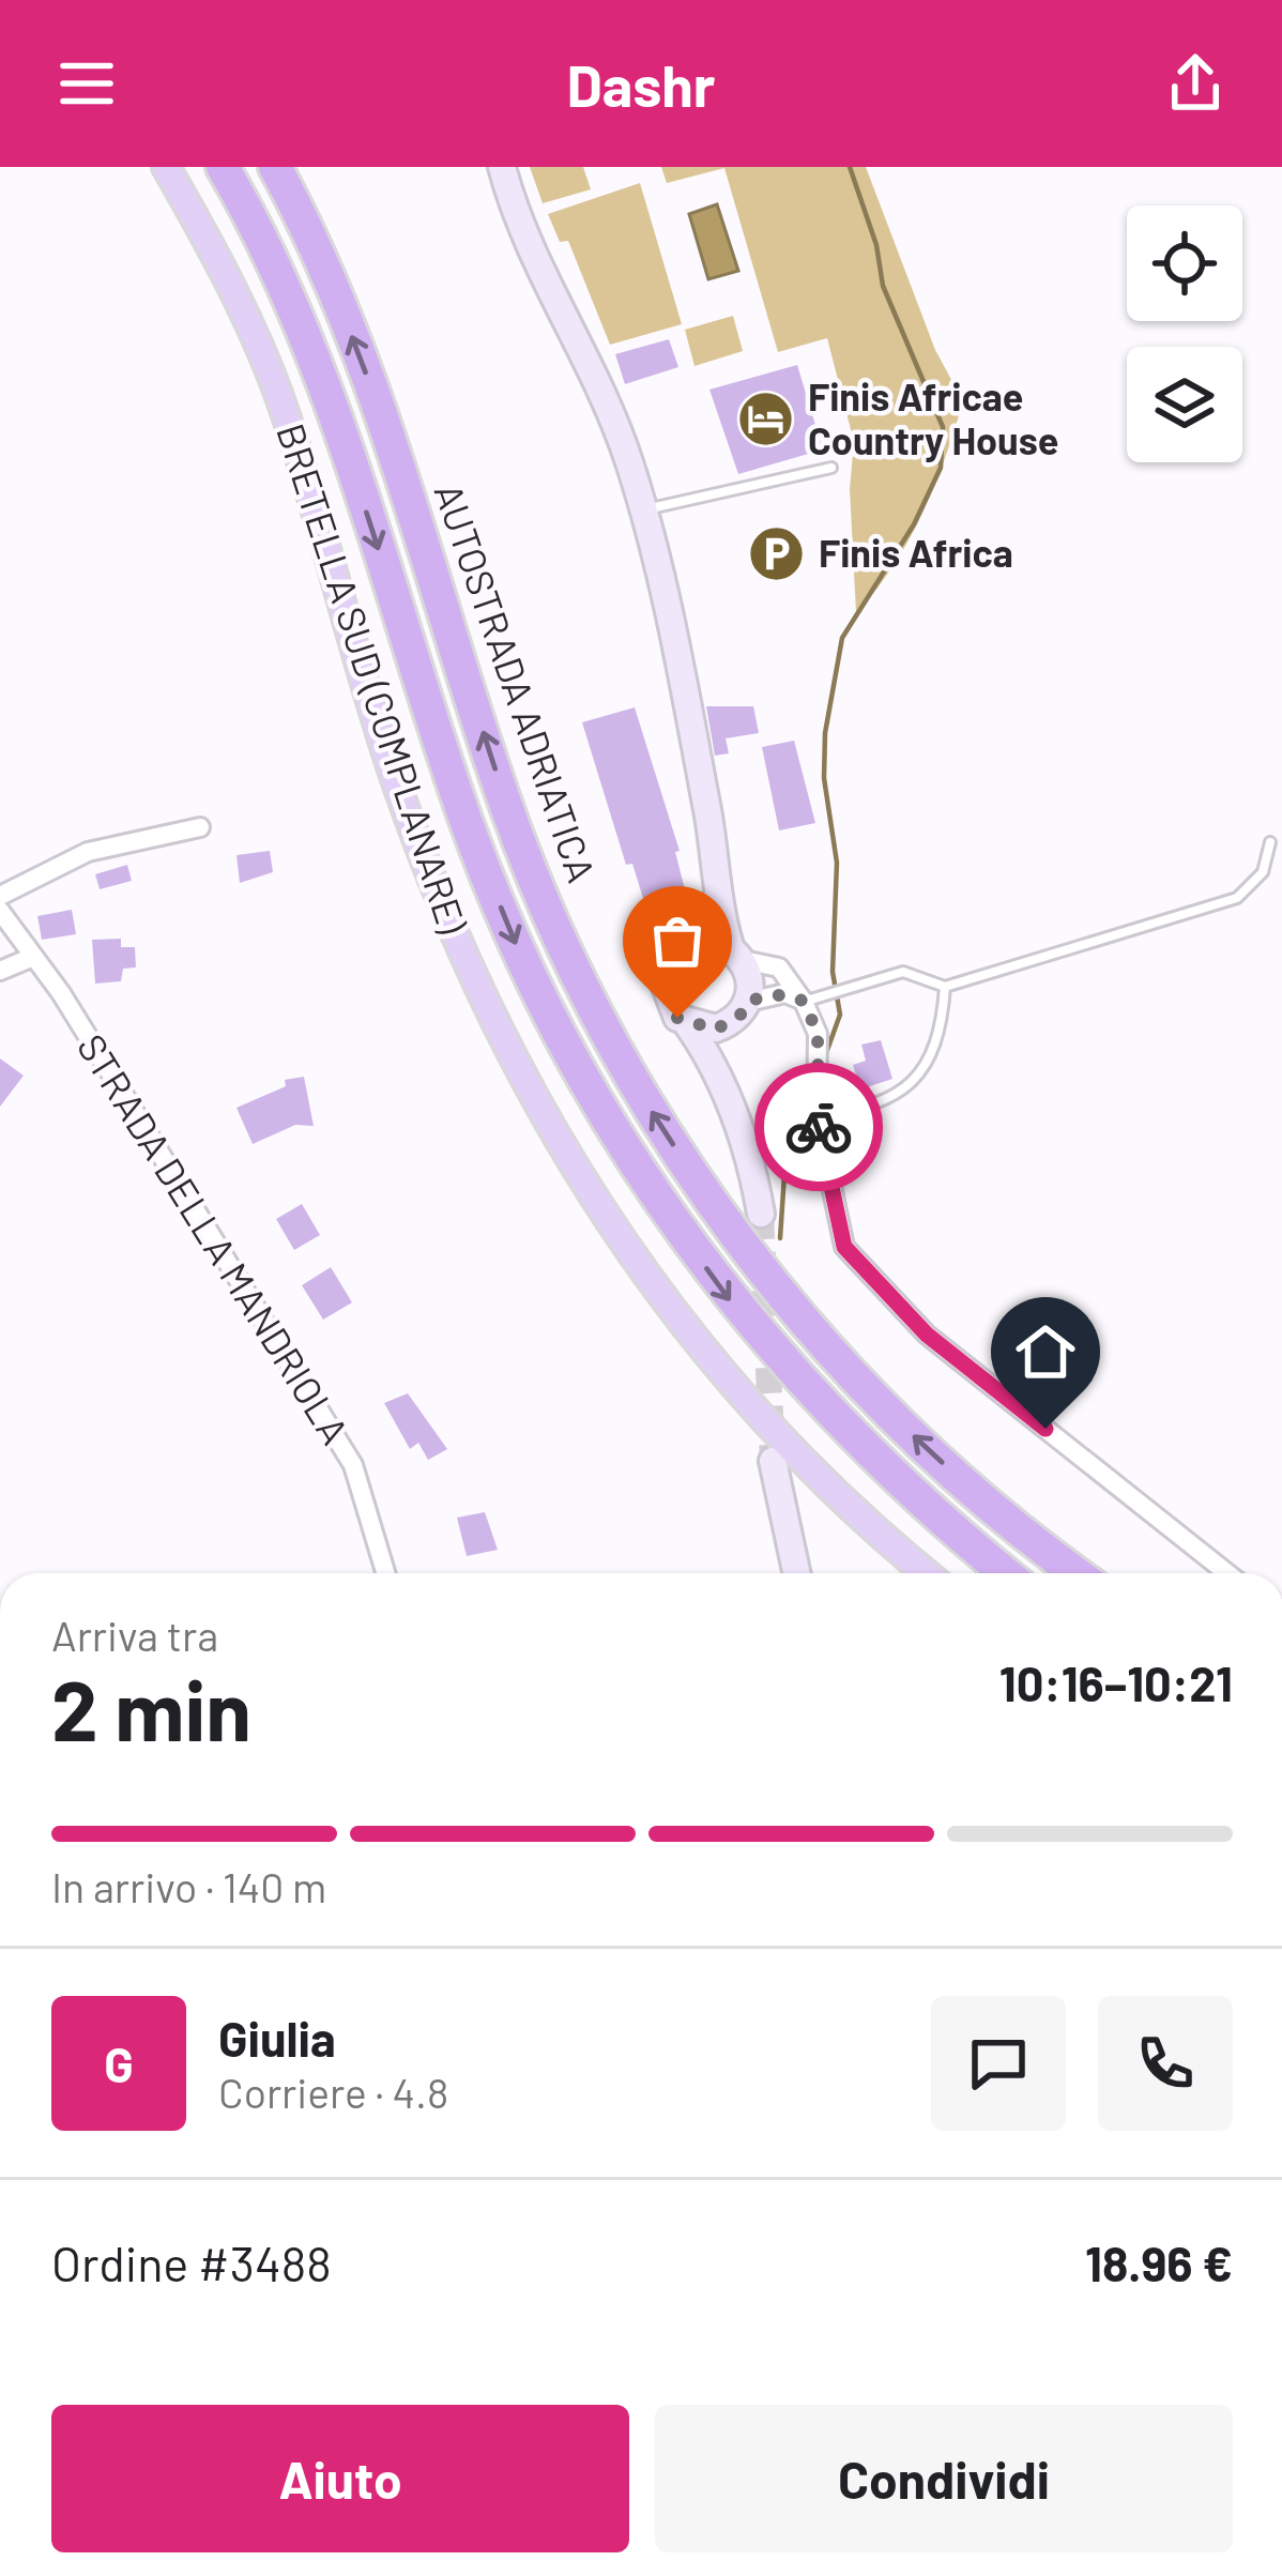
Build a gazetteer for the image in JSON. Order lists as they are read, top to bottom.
{
  "streets": {
    "highway": ["AUTOSTRADA ADRIATICA"],
    "main road": ["BRETELLA SUD (COMPLANARE)"],
    "street": ["STRADA DELLA MANDRIOLA"]
  },
  "places": {
    "hotel": ["Finis Africae Country House"],
    "parking": ["Finis Africa"]
  },
  "page": {
    "header": "Dashr",
    "heading": ["2 min", "Arriva tra", "10:16–10:21"],
    "panel": [
      "Giulia",
      "Corriere · 4.8",
      "Ordine #3488",
      "18.96 €"
    ],
    "bar": "In arrivo · 140 m",
    "round": "G",
    "buttons": ["Aiuto", "Condividi"]
  }
}
